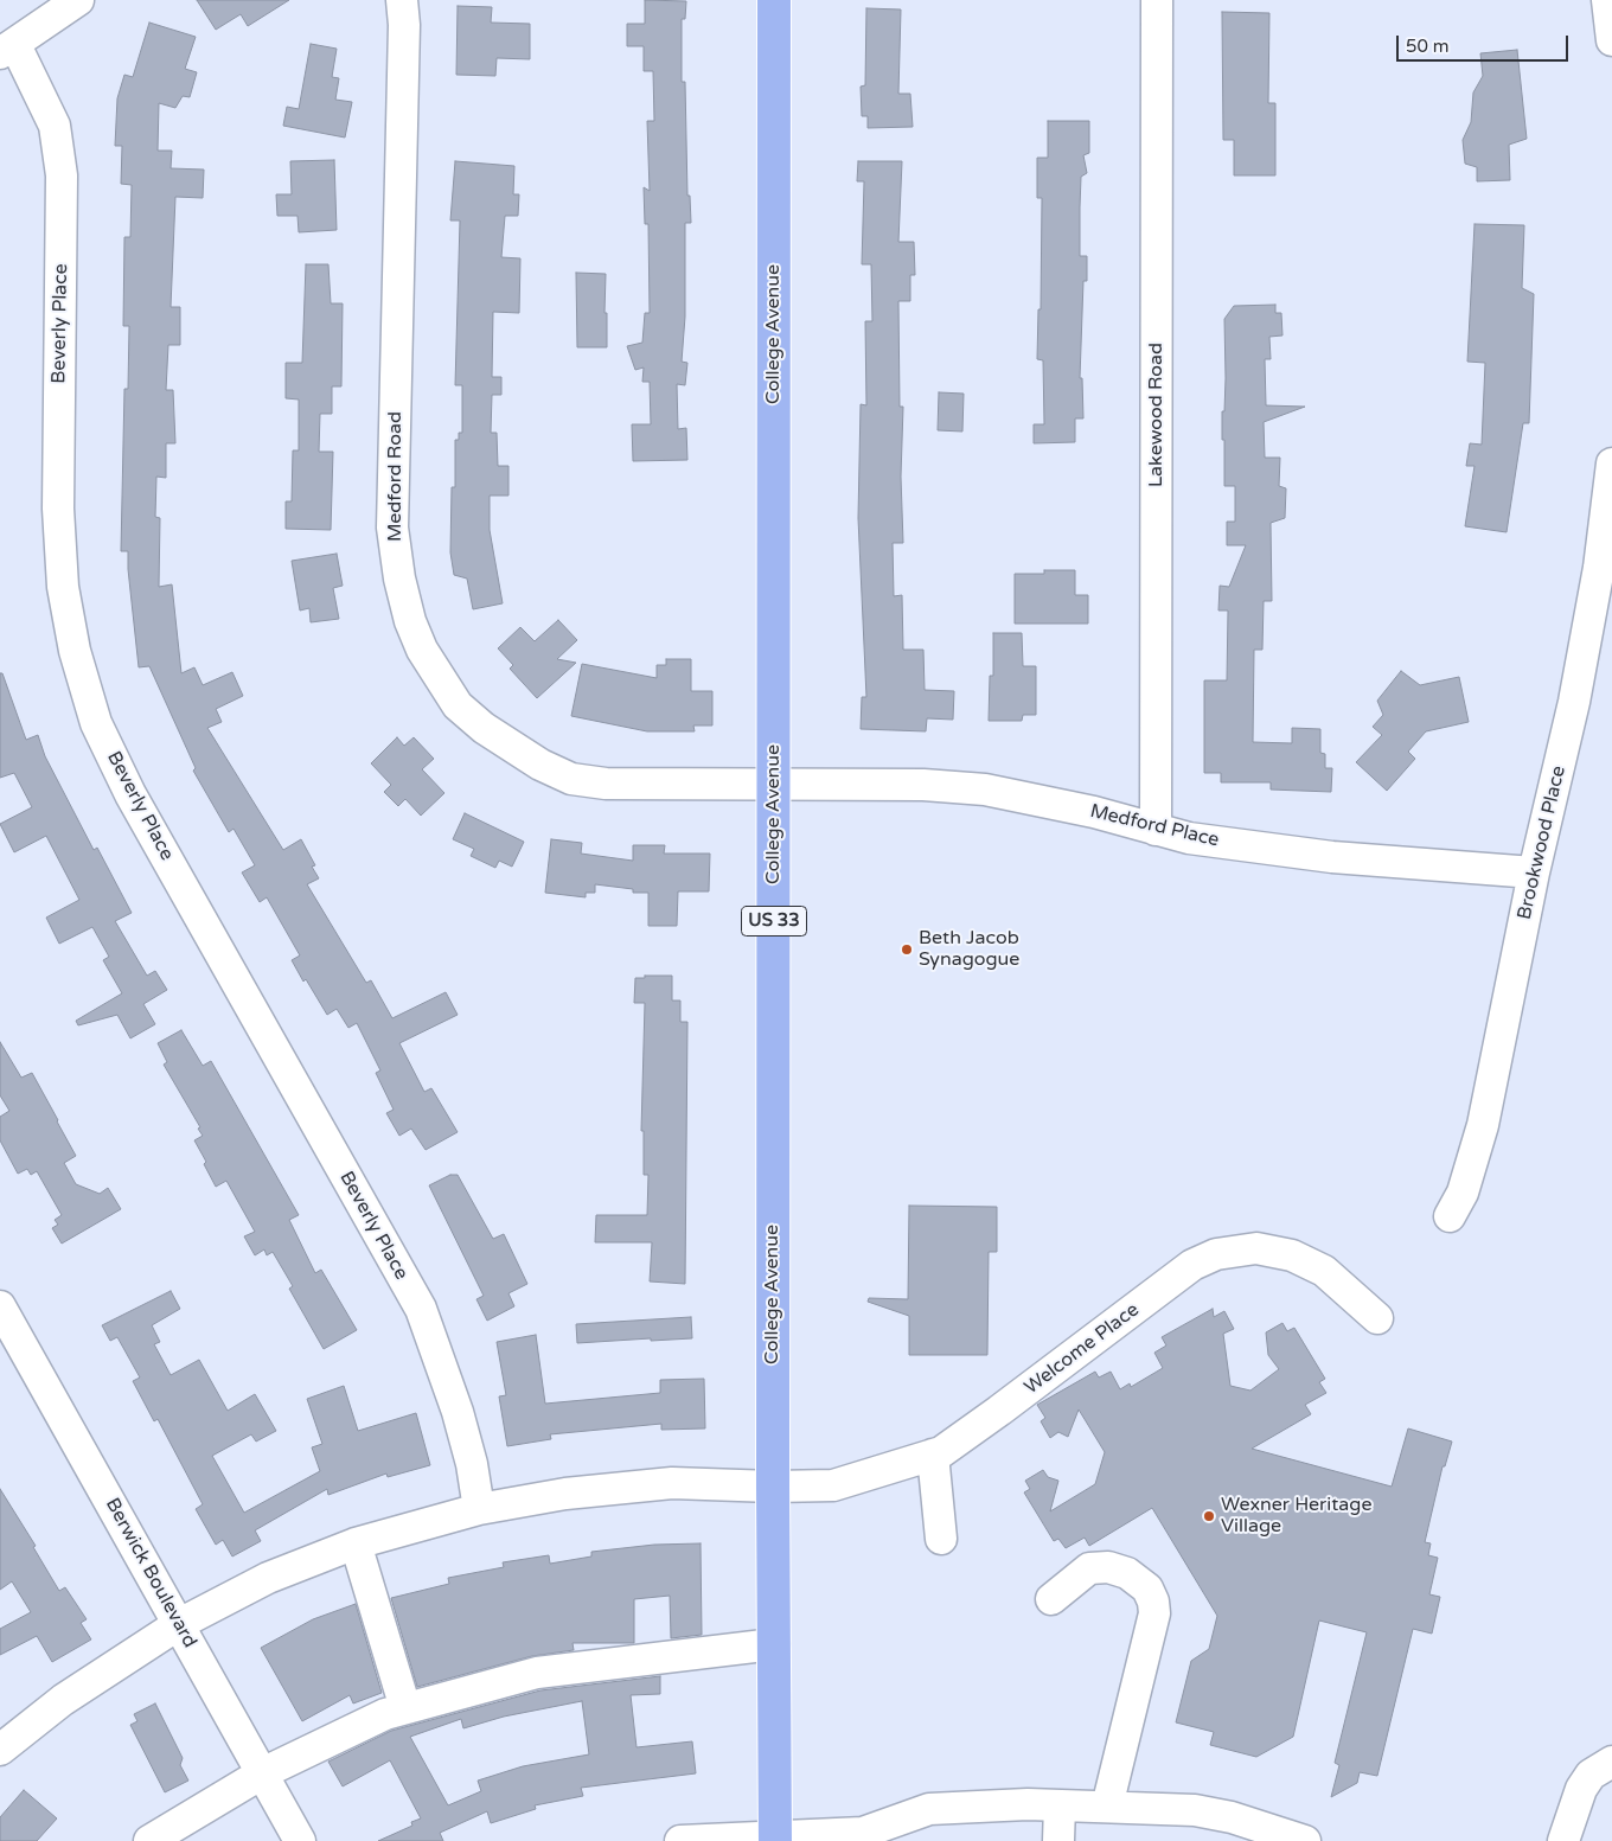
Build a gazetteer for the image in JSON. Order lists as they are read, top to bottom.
{
  "streets": {
    "main road": ["College Avenue", "US 33"],
    "street": [
      "Beverly Place",
      "Lakewood Road",
      "Medford Road",
      "Medford Place",
      "Brookwood Place",
      "Welcome Place",
      "Berwick Boulevard"
    ]
  },
  "crossings": [
    ["Beverly Place", "Welcome Place"],
    ["College Avenue", "Medford Road"],
    ["College Avenue", "Medford Place"],
    ["College Avenue", "Welcome Place"],
    ["Lakewood Road", "Medford Place"],
    ["Medford Road", "Medford Place"],
    ["Medford Place", "Brookwood Place"],
    ["Welcome Place", "Berwick Boulevard"]
  ],
  "places": ["Beth Jacob Synagogue", "Wexner Heritage Village"],
  "scale_bar": "50 m"
}
